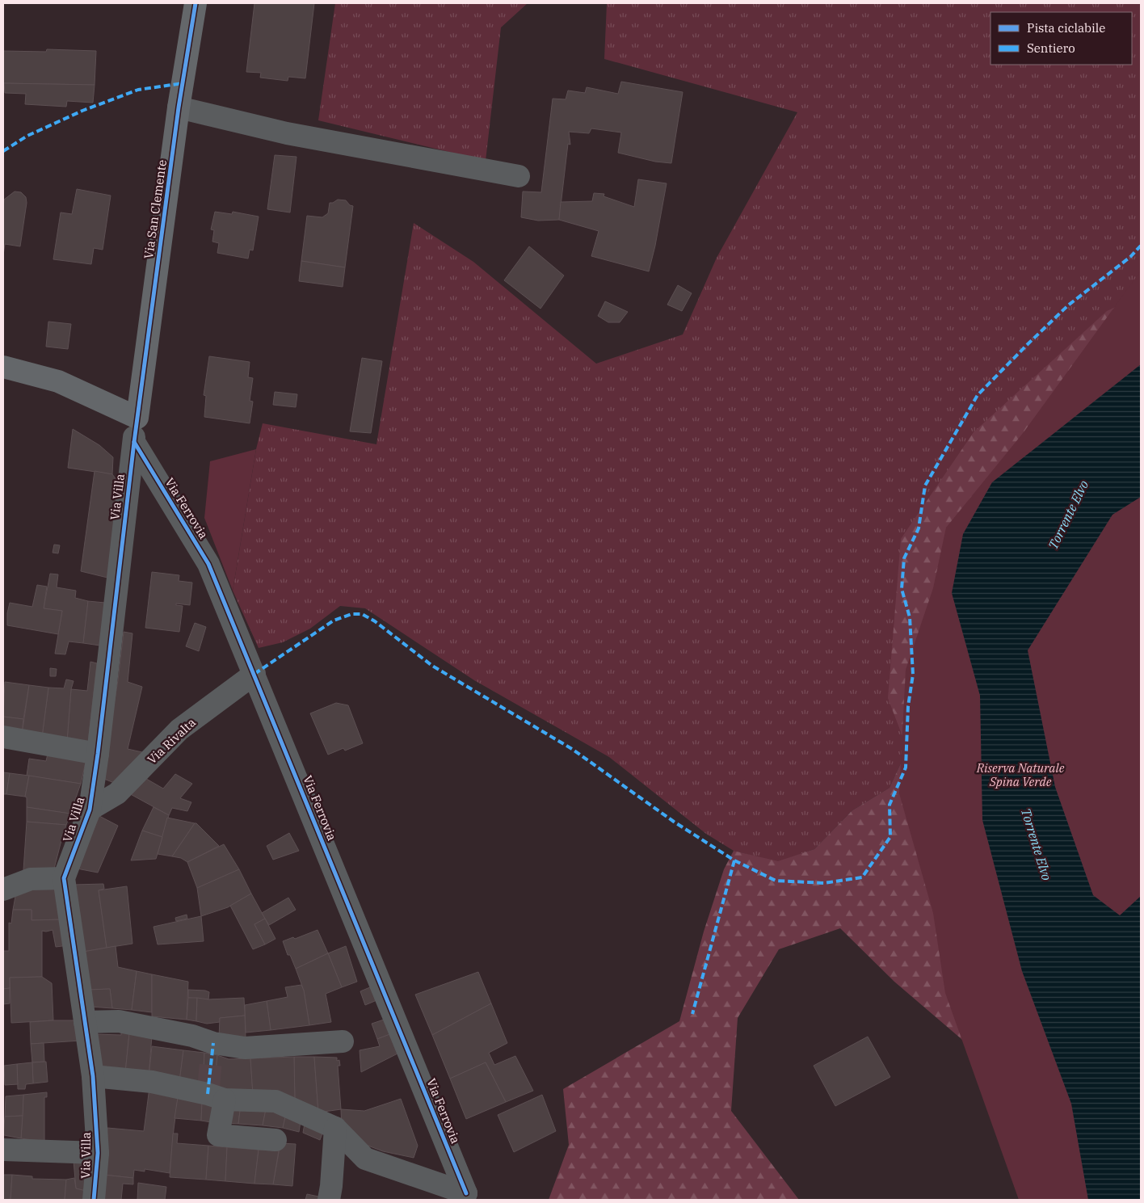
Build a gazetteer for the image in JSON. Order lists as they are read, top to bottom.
{
  "streets": {
    "street": [
      "Via San Clemente",
      "Via Villa",
      "Via Ferrovia",
      "Via Rivalta"
    ]
  },
  "crossings": [
    ["Via San Clemente", "Via Villa"],
    ["Via Villa", "Via Ferrovia"],
    ["Via Villa", "Via Rivalta"],
    ["Via Ferrovia", "Via Rivalta"]
  ],
  "water": ["Torrente Elvo"],
  "parks": ["Riserva Naturale Spina Verde"],
  "legend": ["Pista ciclabile", "Sentiero"]
}
